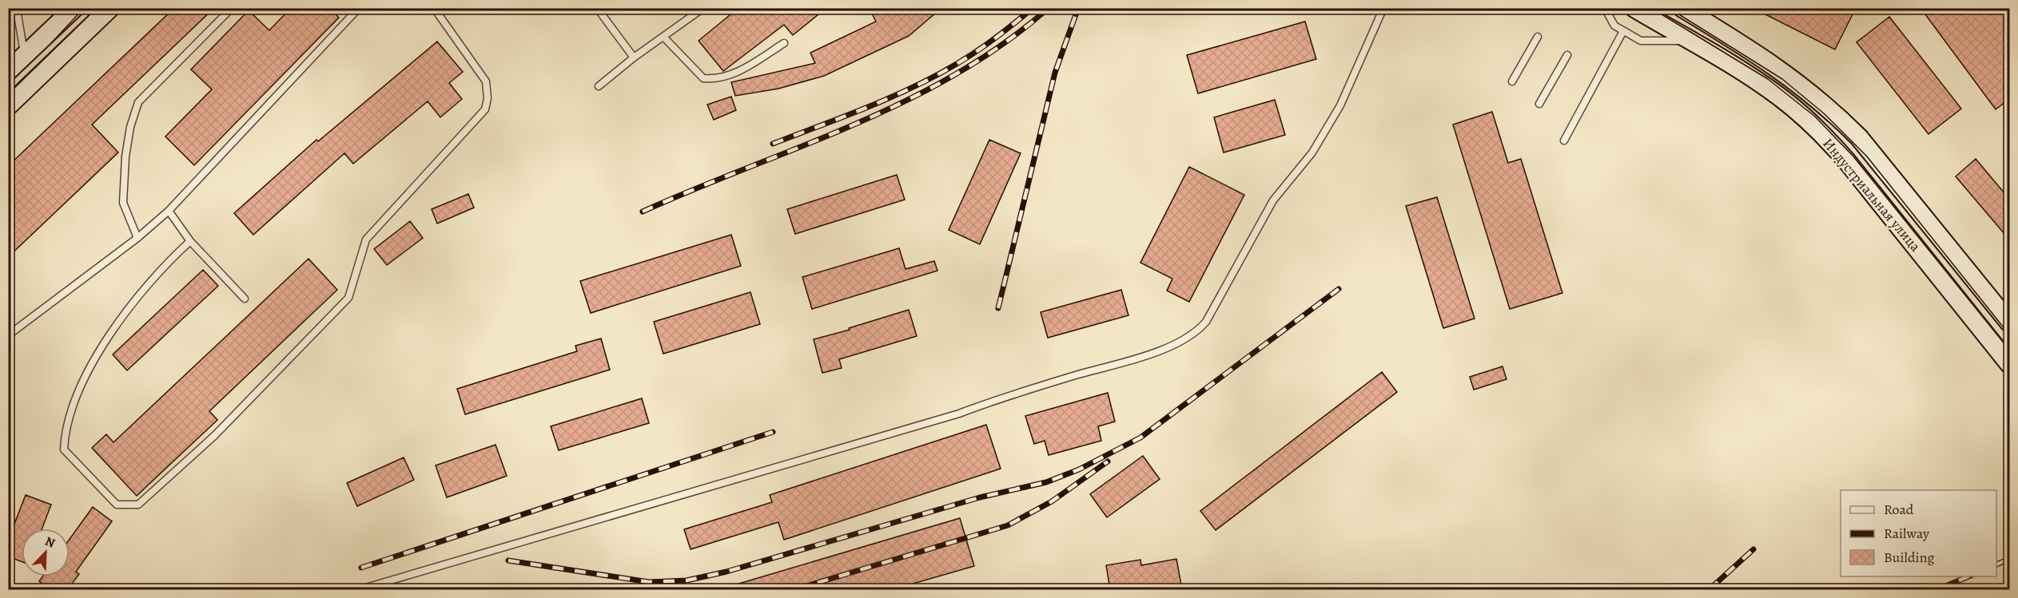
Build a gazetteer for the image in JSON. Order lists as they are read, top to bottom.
{
  "streets": {
    "main road": ["Индустриальная улица"]
  },
  "legend": ["Road", "Railway", "Building"],
  "north": "top right"
}
